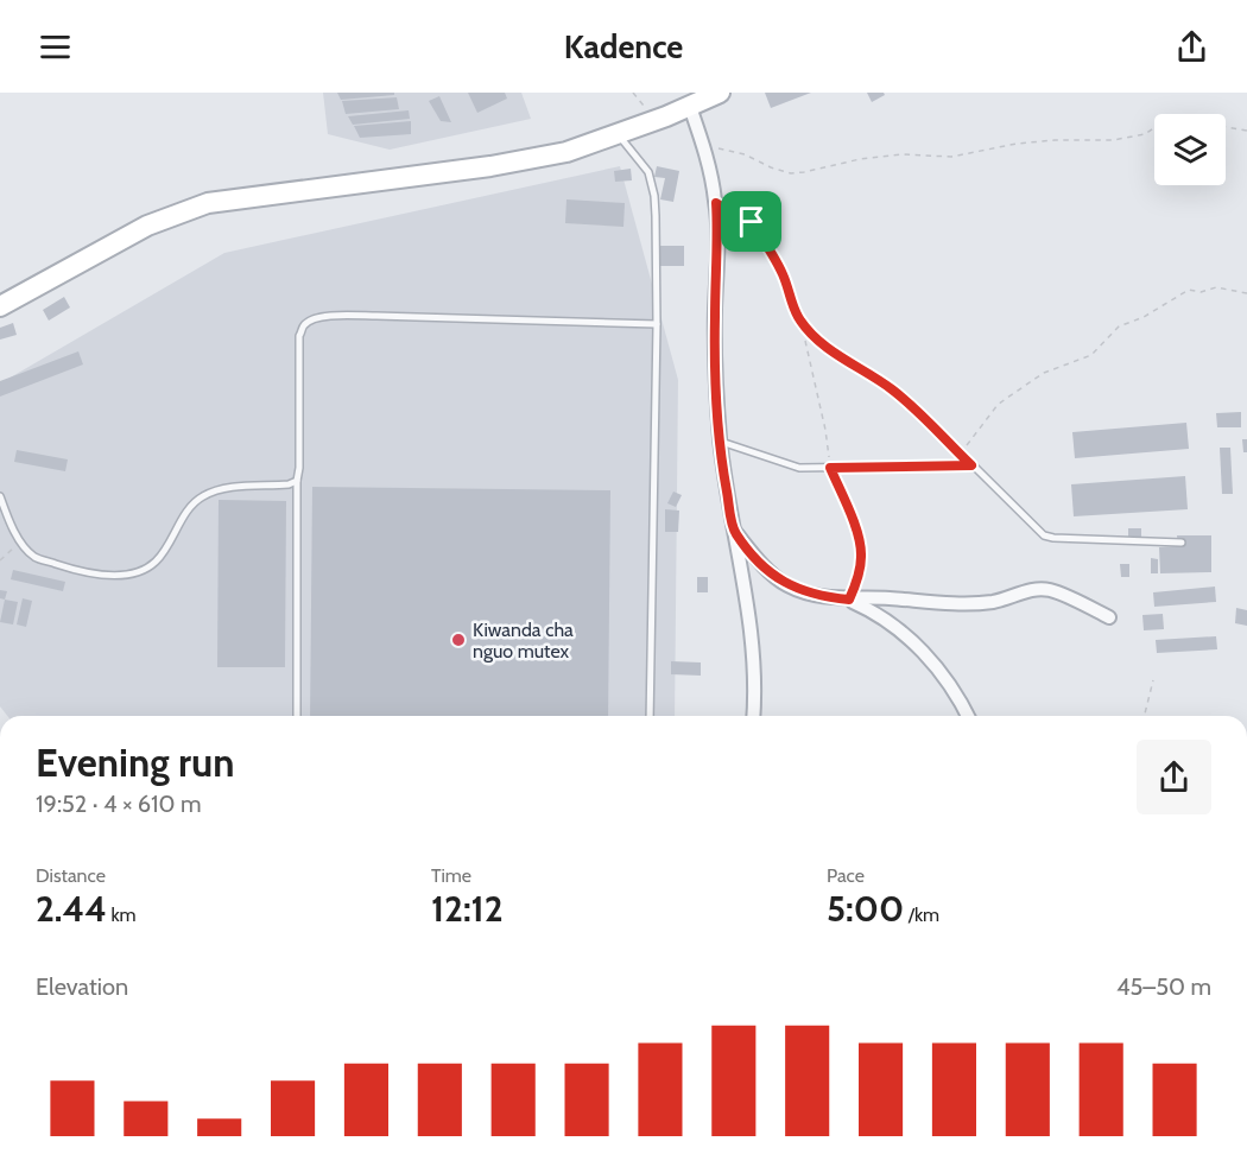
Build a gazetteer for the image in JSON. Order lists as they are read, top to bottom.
{
  "places": ["Kiwanda cha nguo mutex"],
  "page": {
    "header": "Kadence",
    "heading": ["Evening run", "19:52 · 4 × 610 m"],
    "stats": [
      ["Distance", "2.44 km"],
      ["Time", "12:12"],
      ["Pace", "5:00 /km"]
    ],
    "chart": ["Elevation", "45–50 m"]
  }
}
